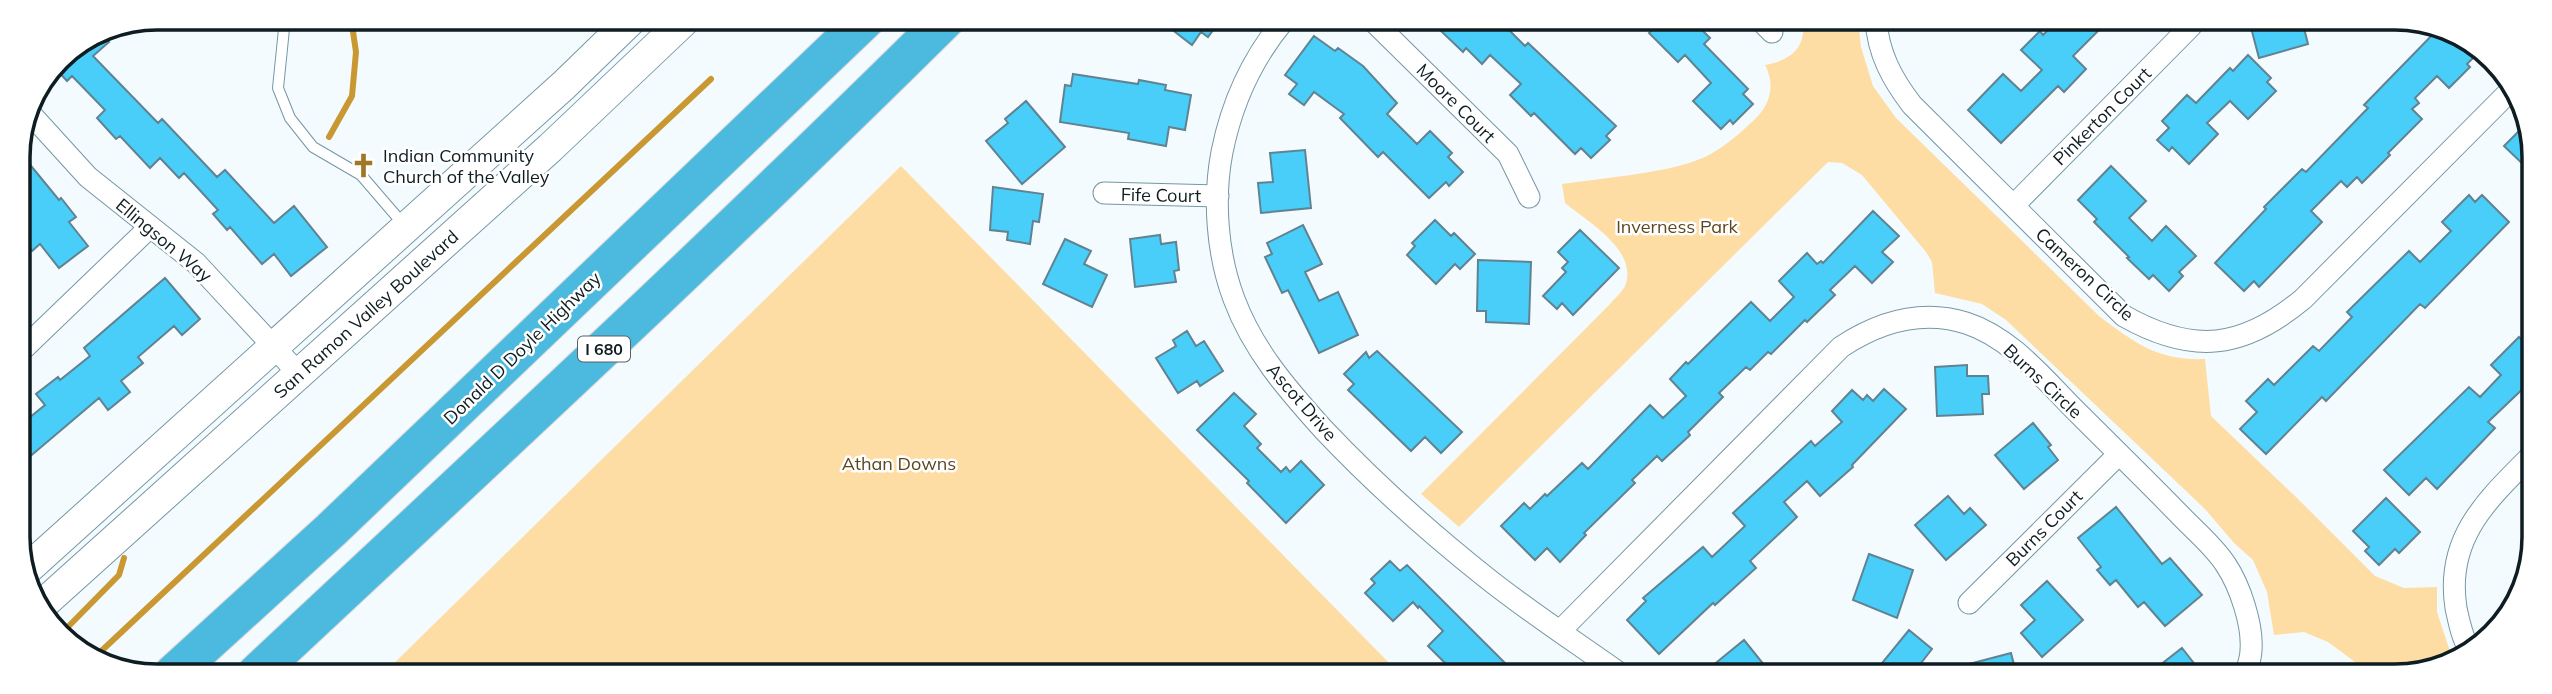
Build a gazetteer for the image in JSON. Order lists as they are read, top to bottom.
{
  "streets": {
    "highway": ["Donald D Doyle Highway", "I 680"],
    "main road": ["San Ramon Valley Boulevard"],
    "street": [
      "Moore Court",
      "Pinkerton Court",
      "Fife Court",
      "Ellingson Way",
      "Cameron Circle",
      "Burns Circle",
      "Ascot Drive",
      "Burns Court"
    ]
  },
  "crossings": [
    ["Pinkerton Court", "Cameron Circle"],
    ["Fife Court", "Ascot Drive"],
    ["Ellingson Way", "San Ramon Valley Boulevard"],
    ["Burns Circle", "Ascot Drive"],
    ["Burns Circle", "Burns Court"]
  ],
  "parks": ["Inverness Park", "Athan Downs"],
  "places": {
    "church": ["Indian Community Church of the Valley"]
  }
}
